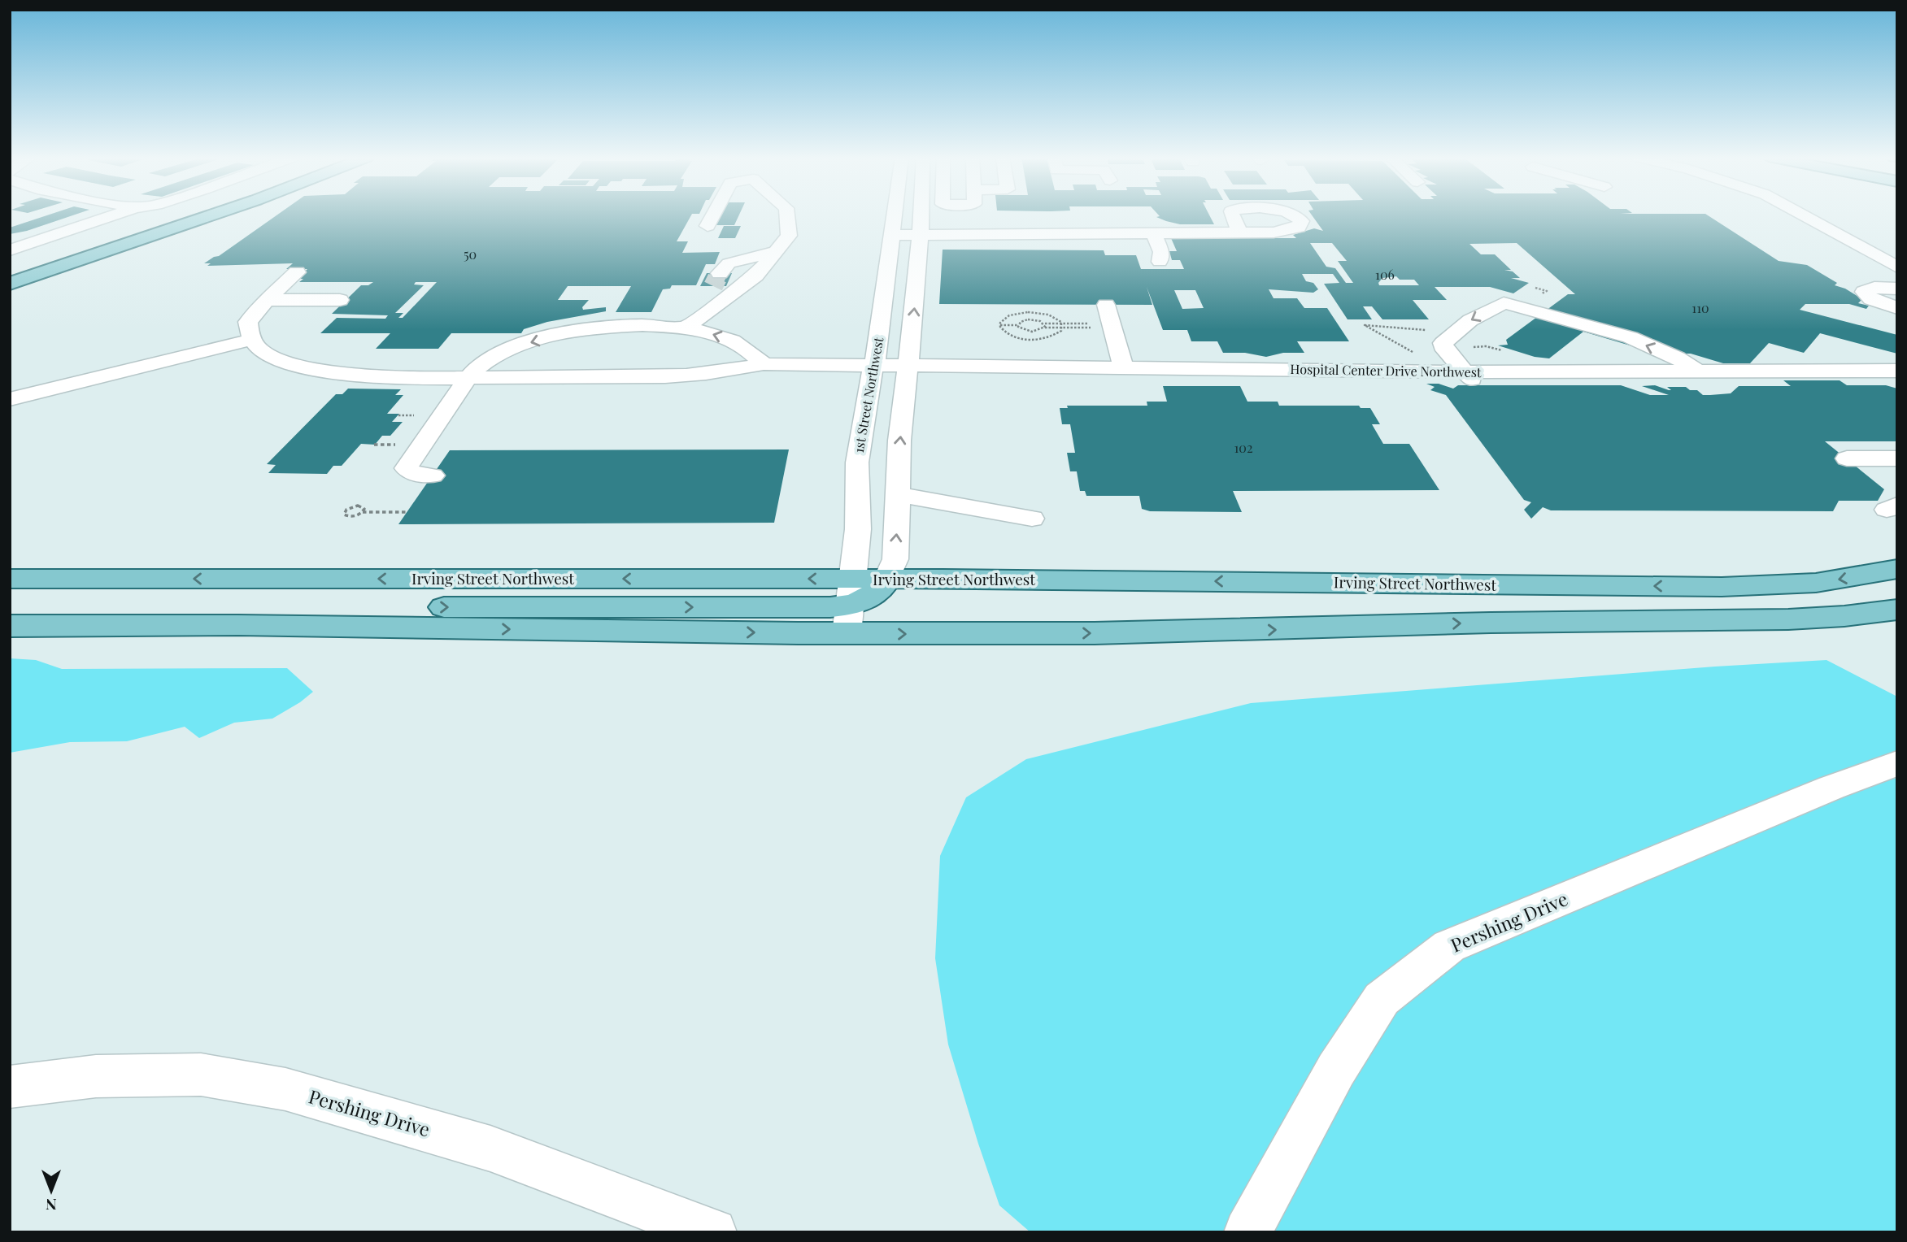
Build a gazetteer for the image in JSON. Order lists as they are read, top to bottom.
{
  "streets": {
    "main road": ["Irving Street Northwest"],
    "street": ["Hospital Center Drive Northwest", "1st Street Northwest", "Pershing Drive"]
  },
  "crossings": [
    ["Hospital Center Drive Northwest", "1st Street Northwest"]
  ],
  "house_numbers": [
    "50",
    "106",
    "110",
    "102"
  ],
  "north": "bottom"
}
